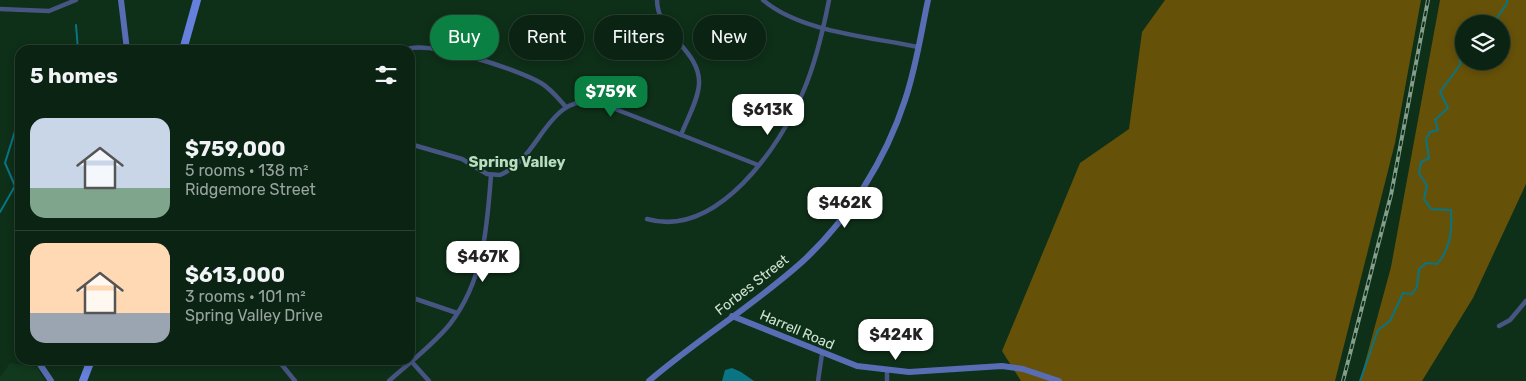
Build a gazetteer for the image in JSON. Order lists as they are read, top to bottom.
{
  "streets": {
    "street": ["Forbes Street", "Harrell Road"]
  },
  "crossings": [
    ["Forbes Street", "Harrell Road"]
  ],
  "districts": ["Spring Valley"],
  "page": {
    "chip": [
      "Buy",
      "Rent",
      "Filters",
      "New"
    ],
    "heading": "5 homes",
    "price": [
      "$759K",
      "$613K",
      "$462K",
      "$467K",
      "$424K"
    ],
    "list": [
      {
        "name": "$759,000",
        "note": "5 rooms · 138 m² · Ridgemore Street"
      },
      {
        "name": "$613,000",
        "note": "3 rooms · 101 m² · Spring Valley Drive"
      }
    ]
  }
}
